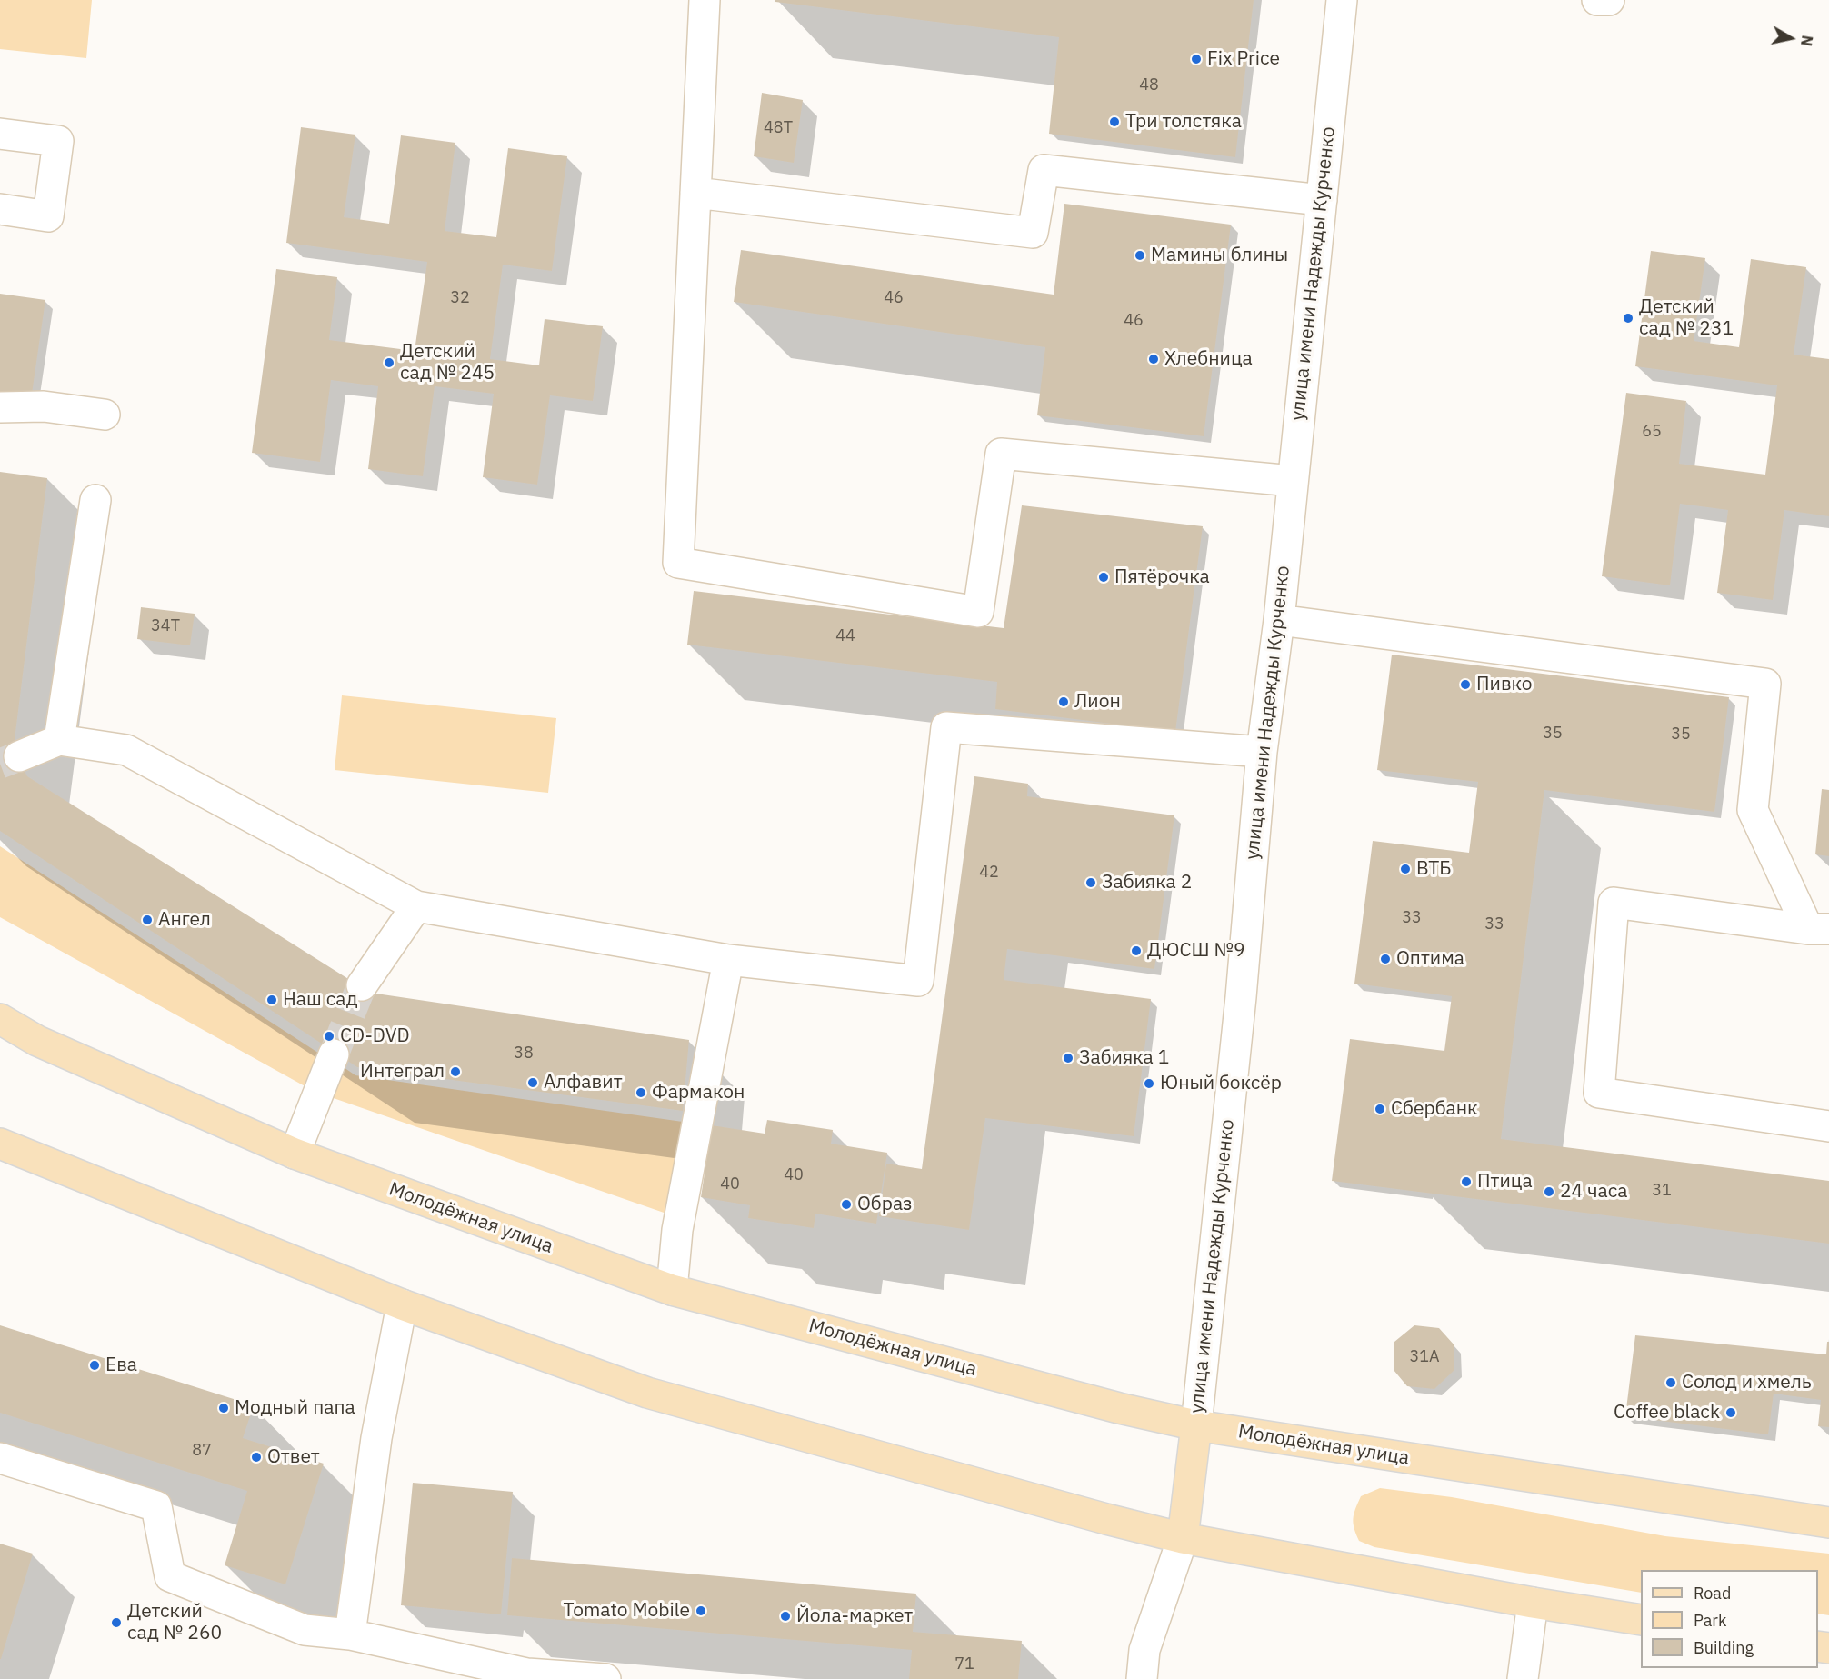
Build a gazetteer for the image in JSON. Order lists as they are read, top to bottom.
{
  "streets": {
    "main road": ["Молодёжная улица"],
    "street": ["улица имени Надежды Курченко"]
  },
  "crossings": [
    ["улица имени Надежды Курченко", "Молодёжная улица"]
  ],
  "places": [
    "Fix Price",
    "Три толстяка",
    "Мамины блины",
    "Детский сад № 231",
    "Хлебница",
    "Детский сад № 245",
    "Пятёрочка",
    "Пивко",
    "Лион",
    "ВТБ",
    "Забияка 2",
    "Ангел",
    "ДЮСШ №9",
    "Оптима",
    "Наш сад",
    "CD-DVD",
    "Забияка 1",
    "Интеграл",
    "Алфавит",
    "Юный боксёр",
    "Фармакон",
    "Сбербанк",
    "Птица",
    "24 часа",
    "Образ",
    "Ева",
    "Солод и хмель",
    "Модный папа",
    "Coffee black",
    "Ответ",
    "Tomato Mobile",
    "Йола-маркет",
    "Детский сад № 260"
  ],
  "house_numbers": [
    "48",
    "48Т",
    "32",
    "46",
    "46",
    "65",
    "34Т",
    "44",
    "35",
    "35",
    "42",
    "33",
    "33",
    "38",
    "40",
    "40",
    "31",
    "31А",
    "87",
    "71"
  ],
  "legend": ["Road", "Park", "Building"],
  "north": "right"
}
